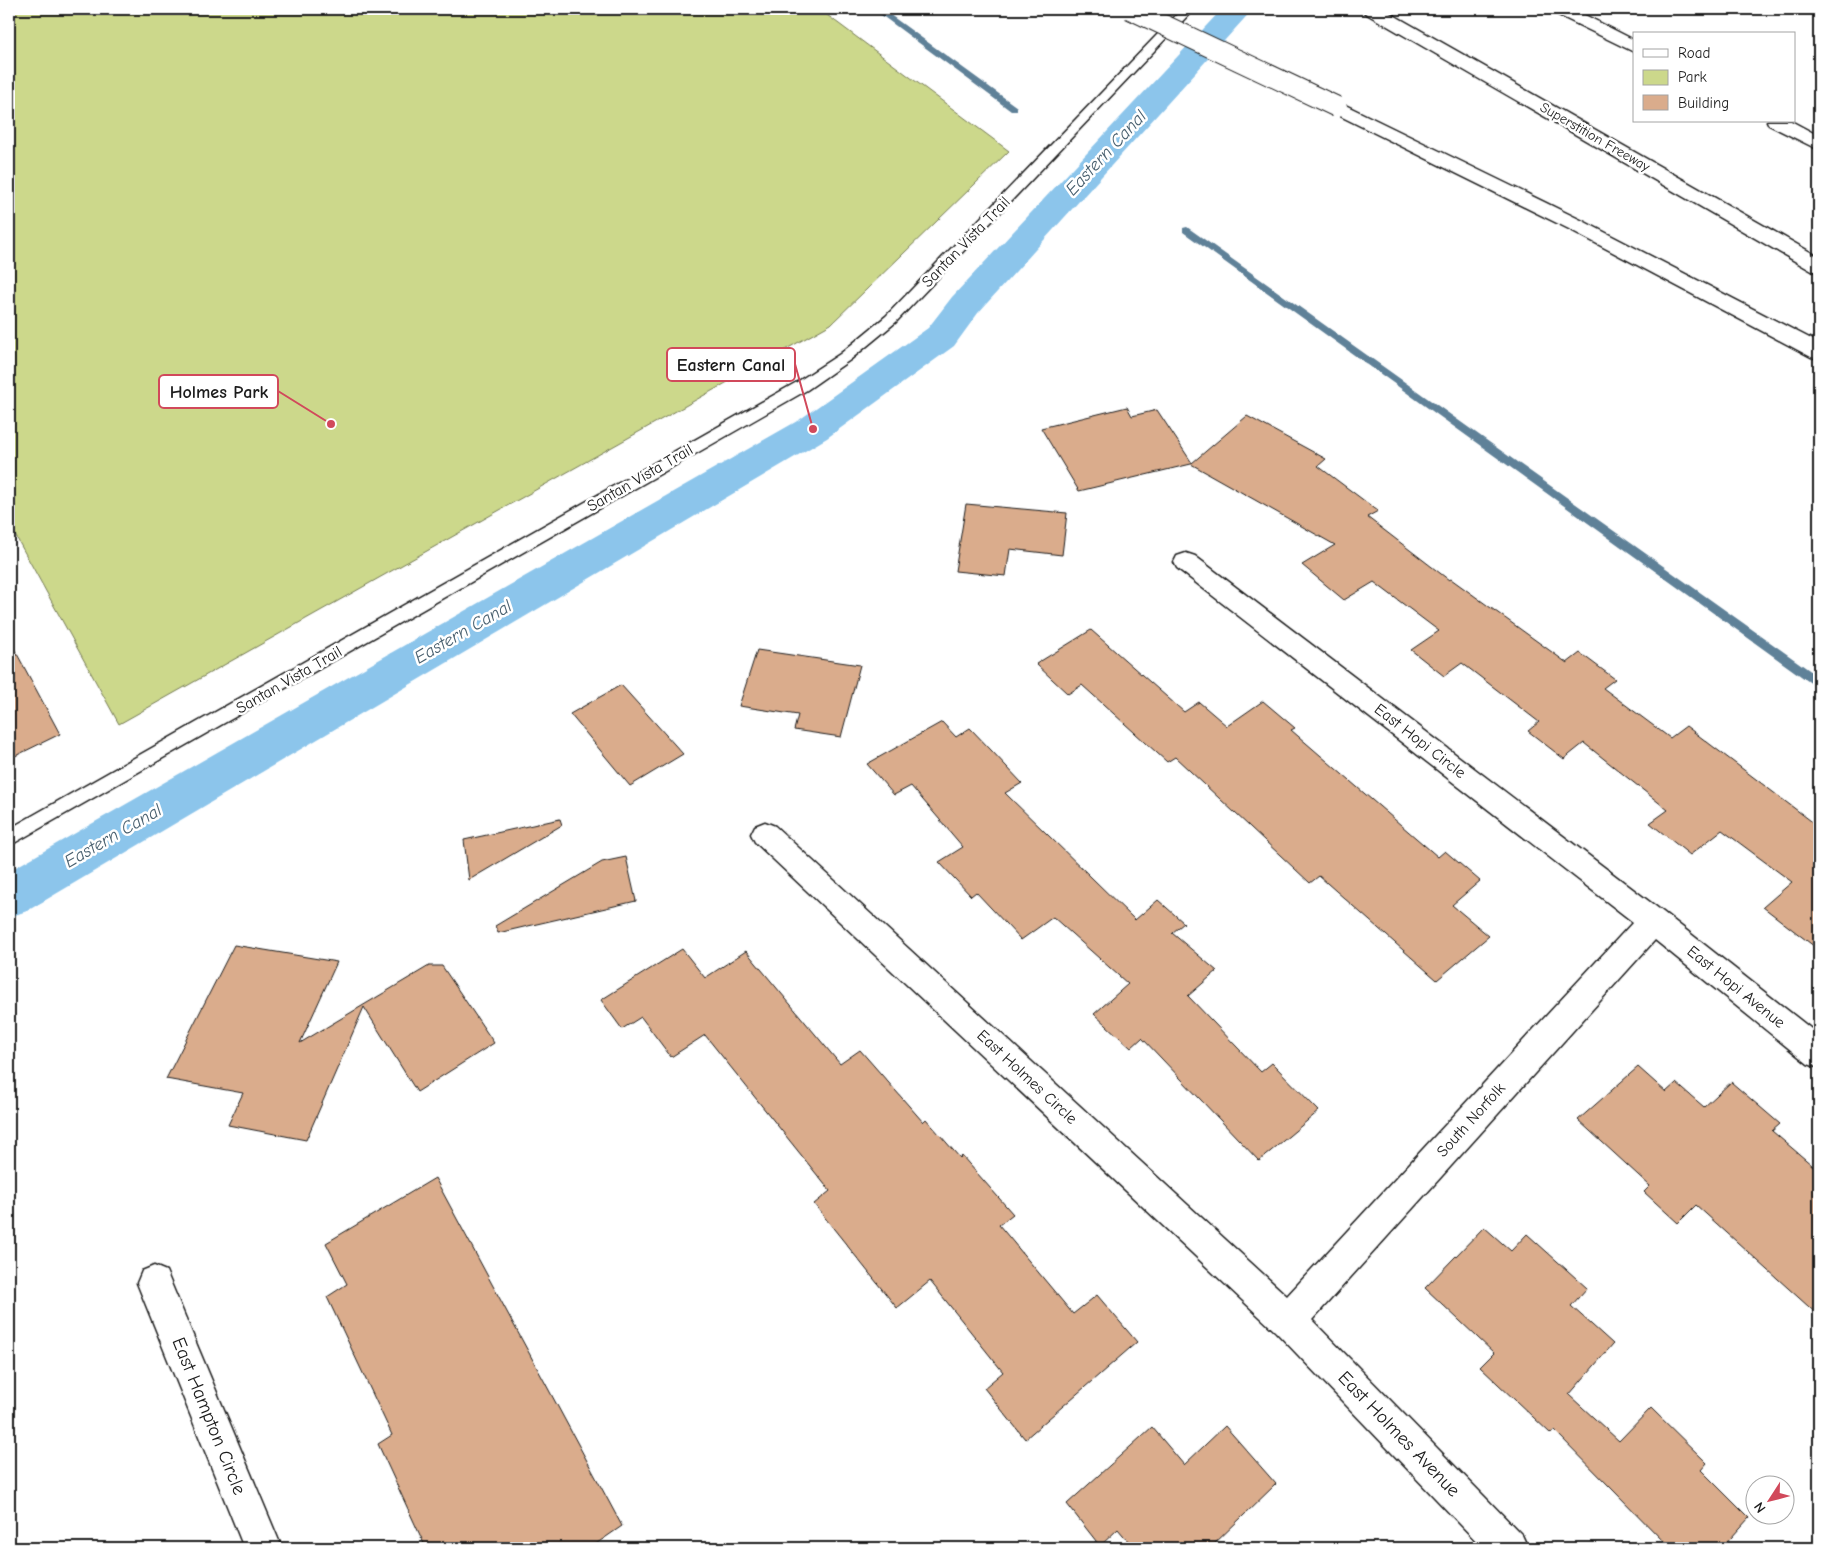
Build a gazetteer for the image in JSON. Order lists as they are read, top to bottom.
{
  "streets": {
    "main road": [
      "Superstition Freeway",
      "East Hopi Circle",
      "East Hopi Avenue",
      "East Holmes Circle",
      "South Norfolk",
      "East Hampton Circle",
      "East Holmes Avenue"
    ],
    "lane": ["Santan Vista Trail"]
  },
  "crossings": [
    ["East Hopi Circle", "East Hopi Avenue"],
    ["East Hopi Circle", "South Norfolk"],
    ["East Hopi Avenue", "South Norfolk"],
    ["East Holmes Circle", "South Norfolk"],
    ["East Holmes Circle", "East Holmes Avenue"],
    ["South Norfolk", "East Holmes Avenue"]
  ],
  "water": ["Eastern Canal"],
  "places": ["Holmes Park", "Eastern Canal"],
  "legend": ["Road", "Park", "Building"],
  "north": "bottom left"
}
